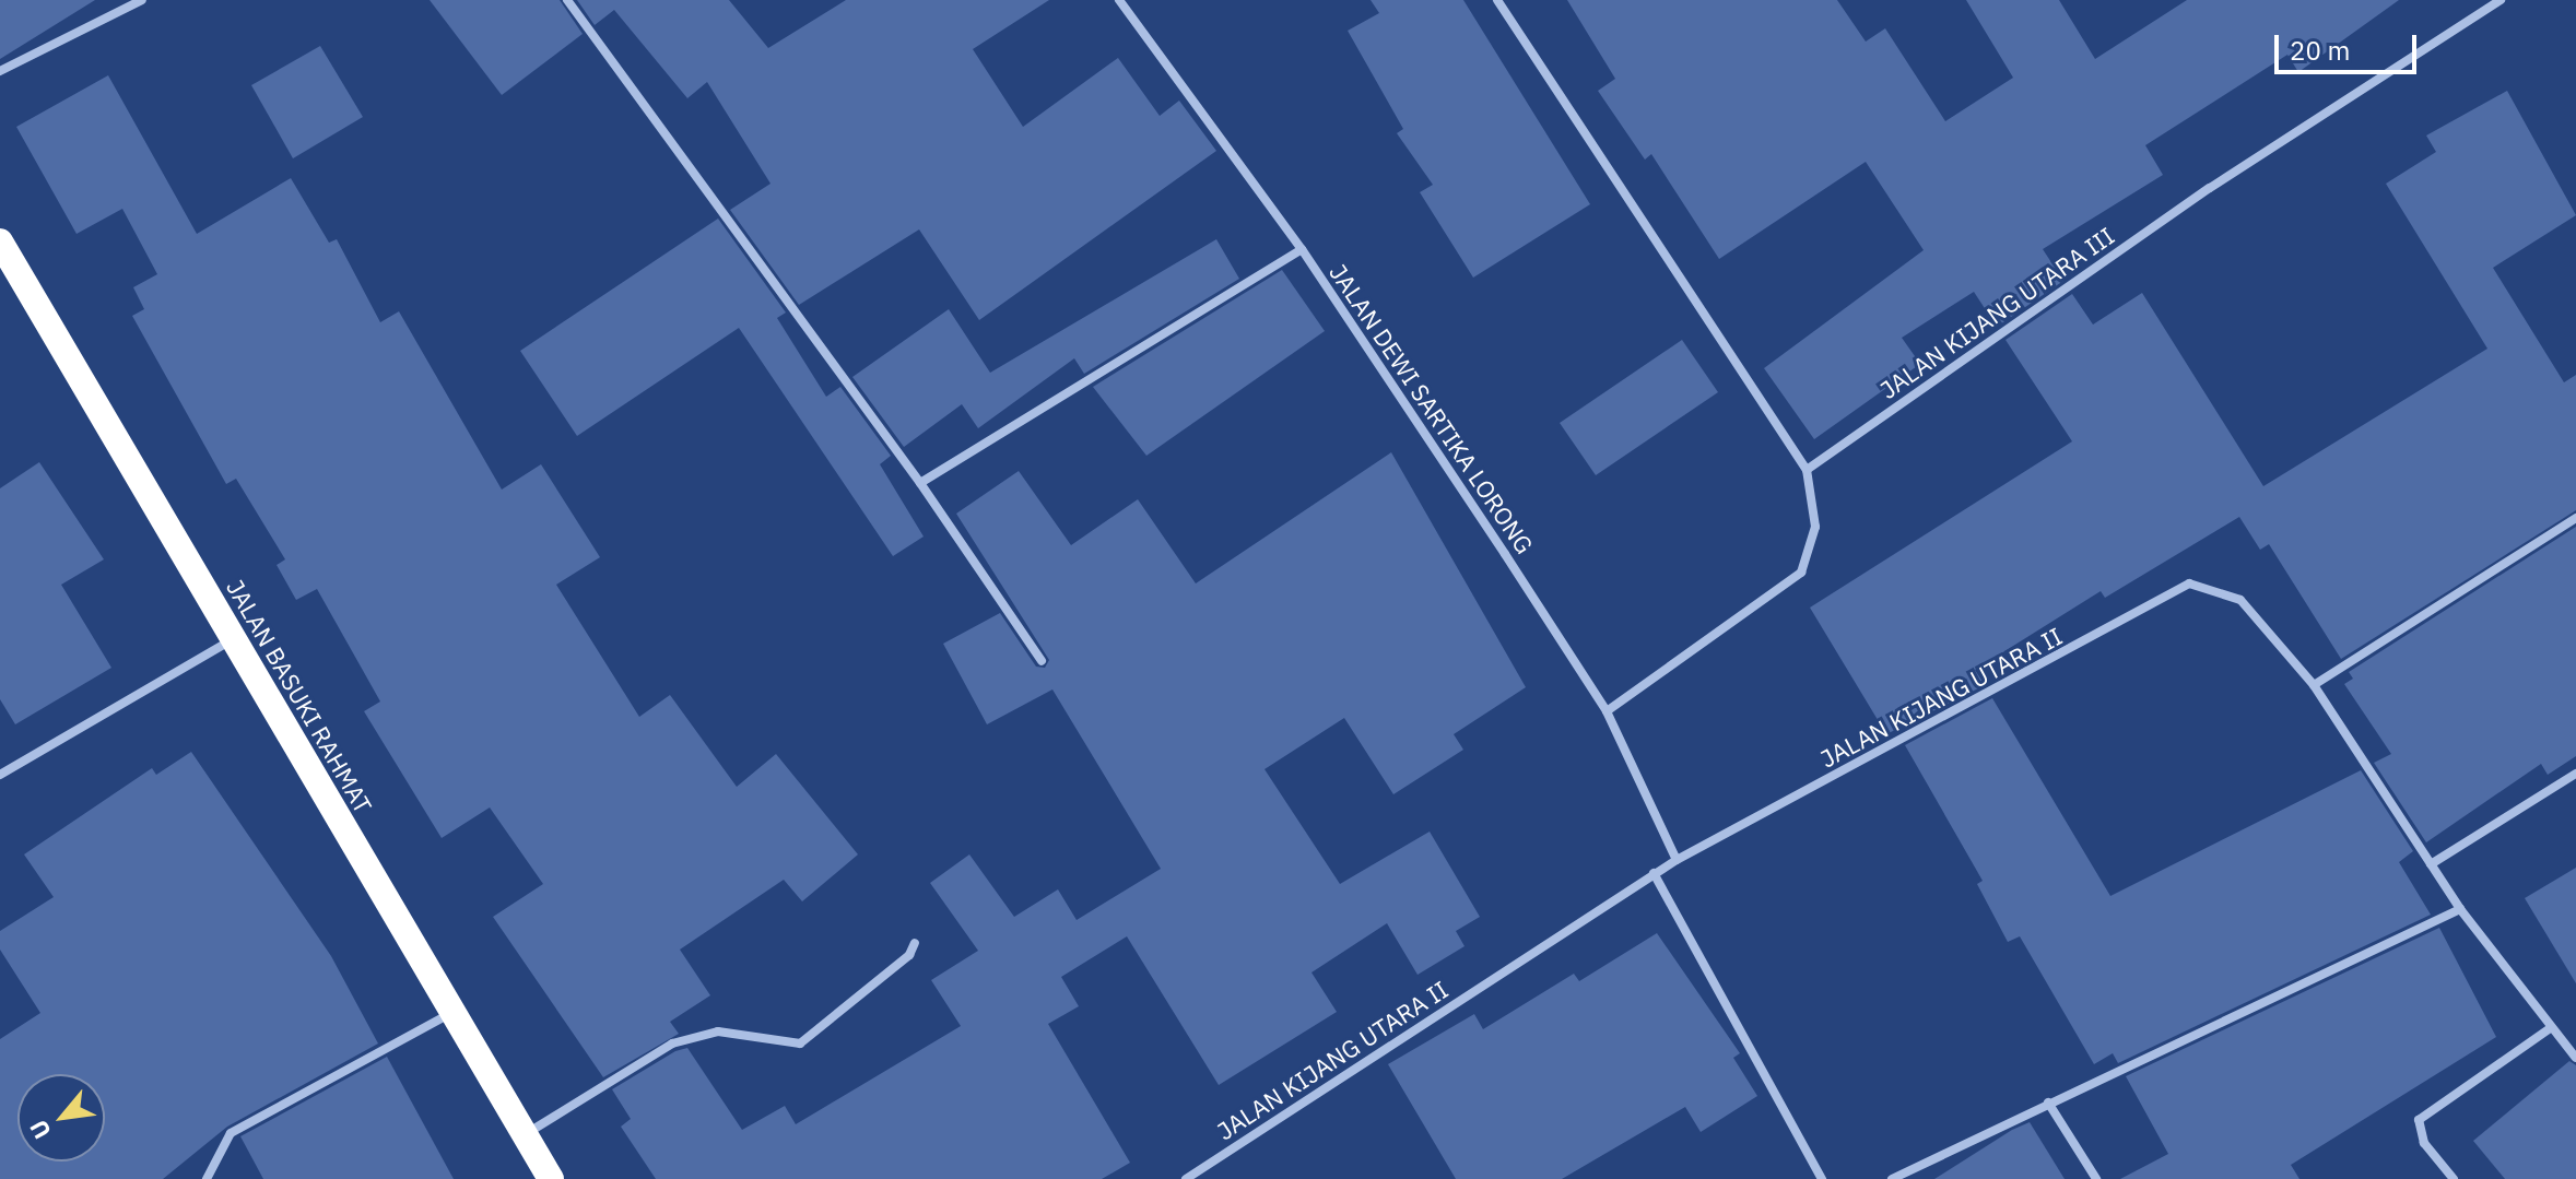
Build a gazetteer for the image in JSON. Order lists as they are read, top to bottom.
{
  "streets": {
    "highway": ["JALAN BASUKI RAHMAT"],
    "street": ["JALAN KIJANG UTARA III", "JALAN DEWI SARTIKA LORONG", "JALAN KIJANG UTARA II"]
  },
  "crossings": [
    ["JALAN DEWI SARTIKA LORONG", "JALAN KIJANG UTARA II"]
  ],
  "scale_bar": "20 m",
  "north": "bottom left"
}
